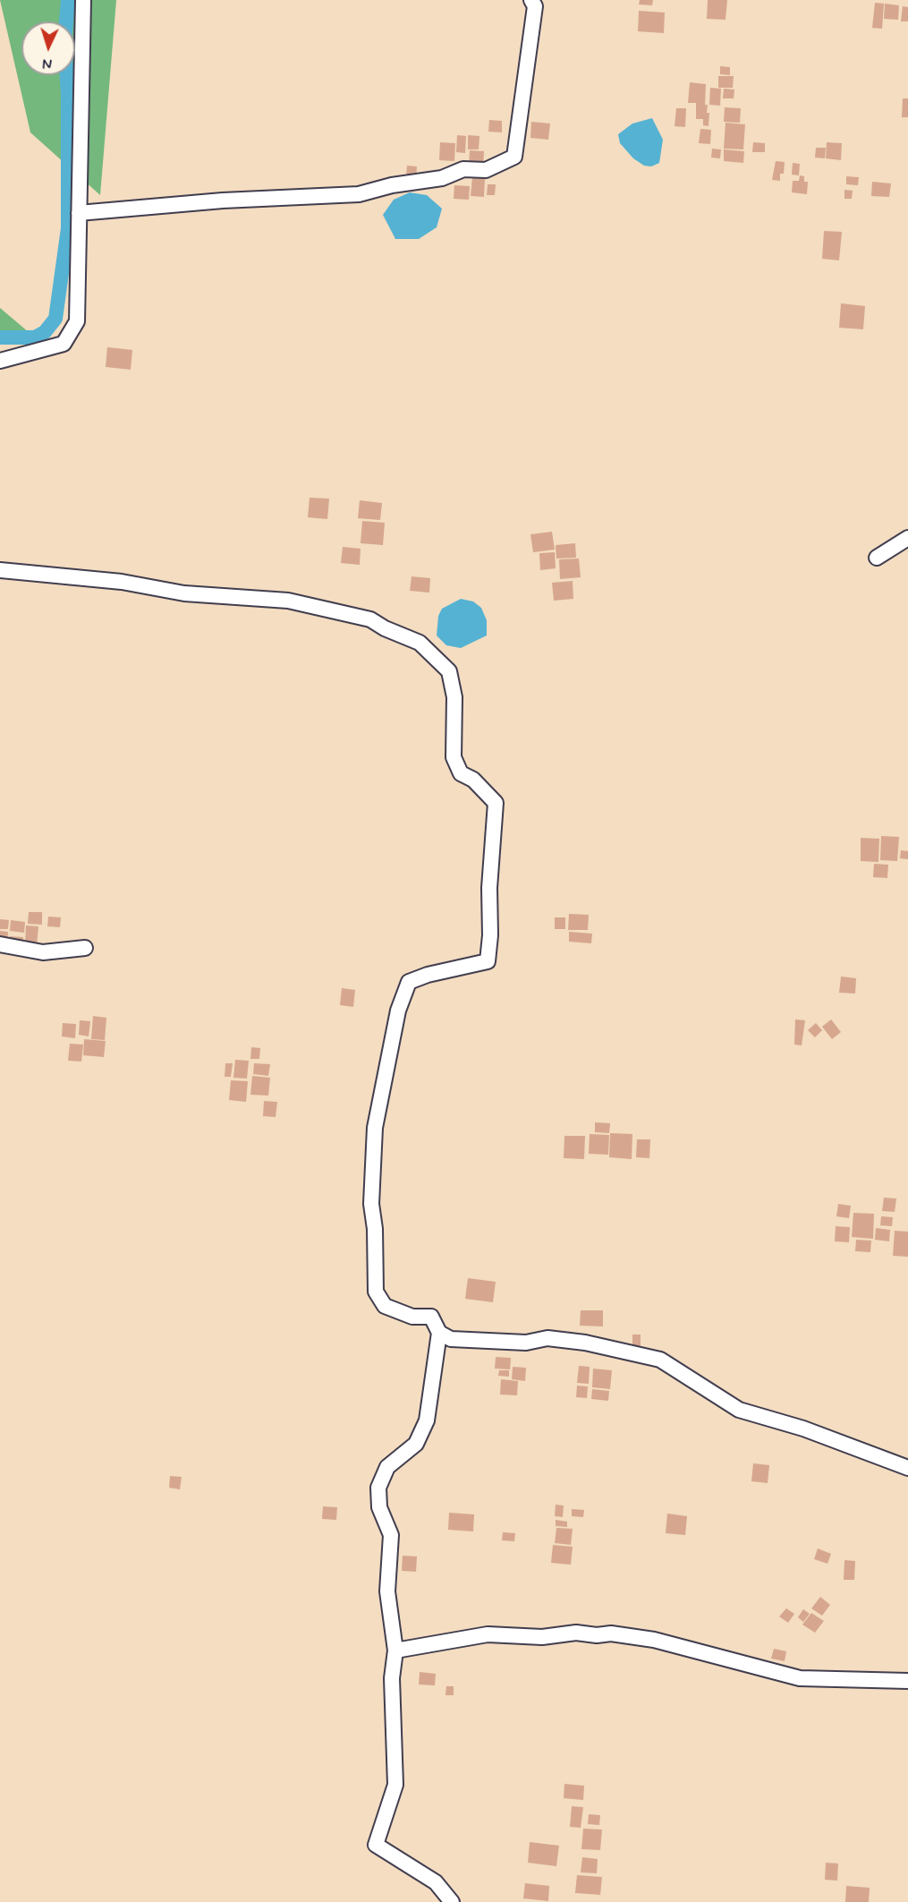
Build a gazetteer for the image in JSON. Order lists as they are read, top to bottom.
{
  "north": "bottom"
}
